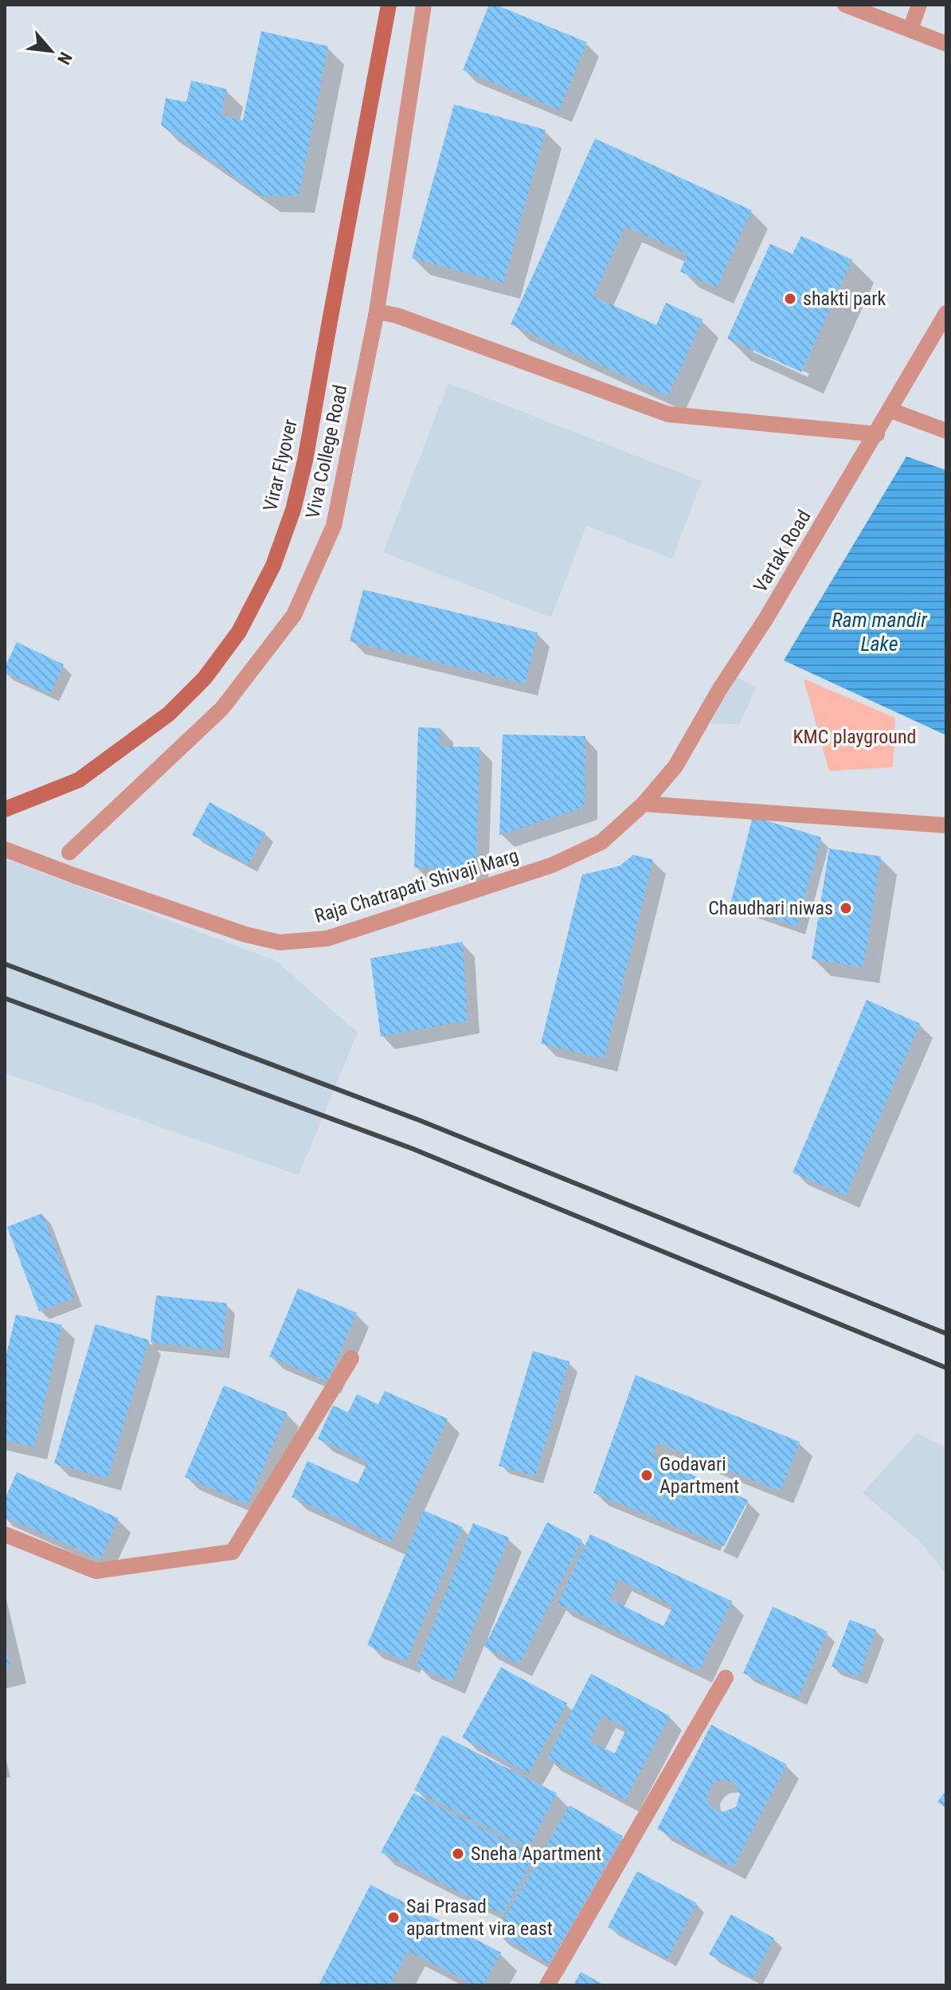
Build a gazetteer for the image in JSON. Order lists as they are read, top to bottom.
{
  "streets": {
    "main road": ["Virar Flyover"],
    "street": ["Viva College Road", "Vartak Road", "Raja Chatrapati Shivaji Marg"]
  },
  "crossings": [
    ["Vartak Road", "Raja Chatrapati Shivaji Marg"]
  ],
  "water": ["Ram mandir Lake"],
  "parks": ["KMC playground"],
  "places": [
    "shakti park",
    "Chaudhari niwas",
    "Godavari Apartment",
    "Sneha Apartment",
    "Sai Prasad apartment vira east"
  ],
  "north": "bottom right"
}
